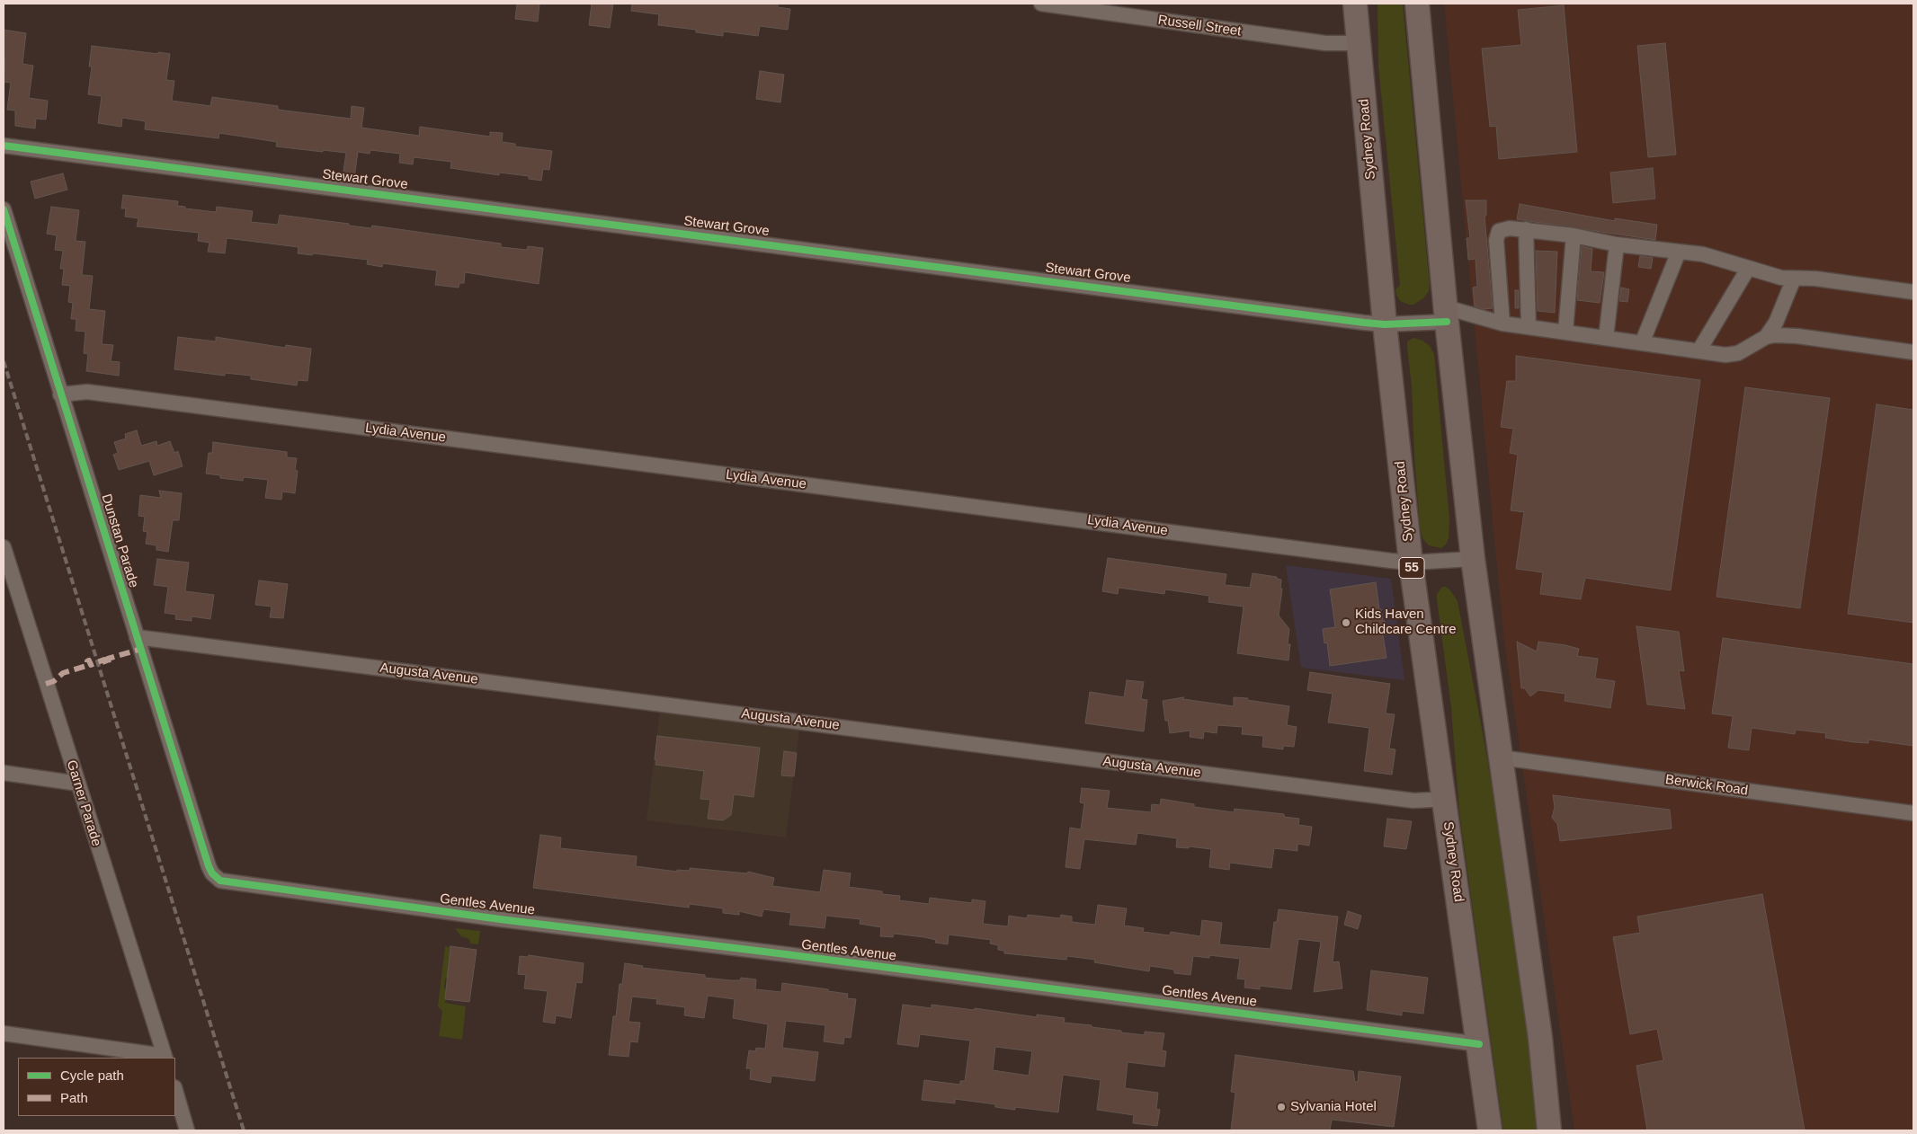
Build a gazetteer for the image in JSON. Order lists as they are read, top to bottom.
{
  "streets": {
    "highway": ["Sydney Road", "55"],
    "street": [
      "Russell Street",
      "Stewart Grove",
      "Lydia Avenue",
      "Dunstan Parade",
      "Augusta Avenue",
      "Berwick Road",
      "Garner Parade",
      "Gentles Avenue"
    ]
  },
  "crossings": [
    ["Russell Street", "Sydney Road"],
    ["Sydney Road", "Stewart Grove"],
    ["Sydney Road", "Lydia Avenue"],
    ["Sydney Road", "Augusta Avenue"],
    ["Sydney Road", "Gentles Avenue"],
    ["Lydia Avenue", "Dunstan Parade"],
    ["Dunstan Parade", "Augusta Avenue"],
    ["Dunstan Parade", "Gentles Avenue"]
  ],
  "places": ["Kids Haven Childcare Centre", "Sylvania Hotel"],
  "legend": ["Cycle path", "Path"]
}
